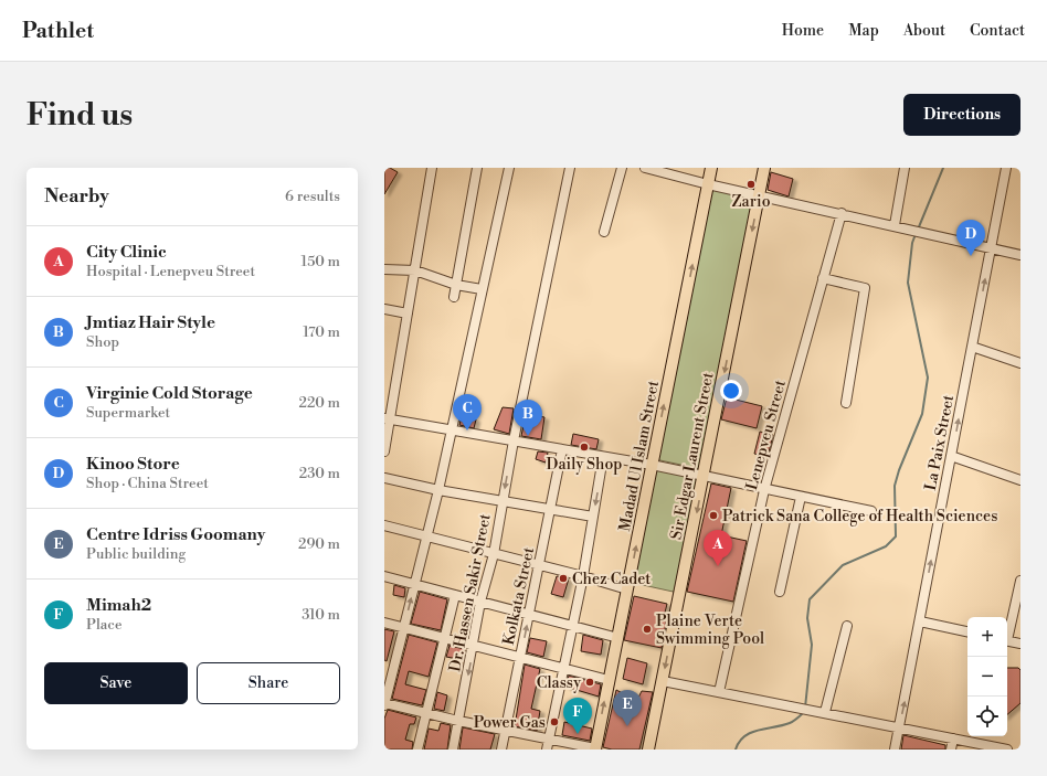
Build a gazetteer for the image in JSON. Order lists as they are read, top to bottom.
{
  "streets": {
    "main road": ["Madad Ul Islam Street", "Sir Edgar Laurent Street"],
    "street": [
      "Lenepveu Street",
      "La Paix Street",
      "Dr. Hassen Sakir Street",
      "Kolkata Street"
    ]
  },
  "one_way": ["La Paix Street", "Madad Ul Islam Street", "Sir Edgar Laurent Street"],
  "places": [
    "Zario",
    "Daily Shop",
    "Patrick Sana College of Health Sciences",
    "Chez Cadet",
    "Plaine Verte Swimming Pool",
    "Classy",
    "Power Gas"
  ],
  "page": {
    "header": "Pathlet",
    "nav": [
      "Home",
      "Map",
      "About",
      "Contact"
    ],
    "buttons": [
      "Directions",
      ["Save", "Share"]
    ],
    "title": "Find us",
    "heading": ["Nearby", "6 results"],
    "pins": [
      "D",
      "C",
      "B",
      "A",
      "E",
      "F"
    ],
    "list": [
      {
        "mark": "A",
        "name": "City Clinic",
        "note": "Hospital · Lenepveu Street",
        "value": "150 m"
      },
      {
        "mark": "B",
        "name": "Jmtiaz Hair Style",
        "note": "Shop",
        "value": "170 m"
      },
      {
        "mark": "C",
        "name": "Virginie Cold Storage",
        "note": "Supermarket",
        "value": "220 m"
      },
      {
        "mark": "D",
        "name": "Kinoo Store",
        "note": "Shop · China Street",
        "value": "230 m"
      },
      {
        "mark": "E",
        "name": "Centre Idriss Goomany",
        "note": "Public building",
        "value": "290 m"
      },
      {
        "mark": "F",
        "name": "Mimah2",
        "note": "Place",
        "value": "310 m"
      }
    ],
    "map_buttons": ["+", "−"]
  }
}
